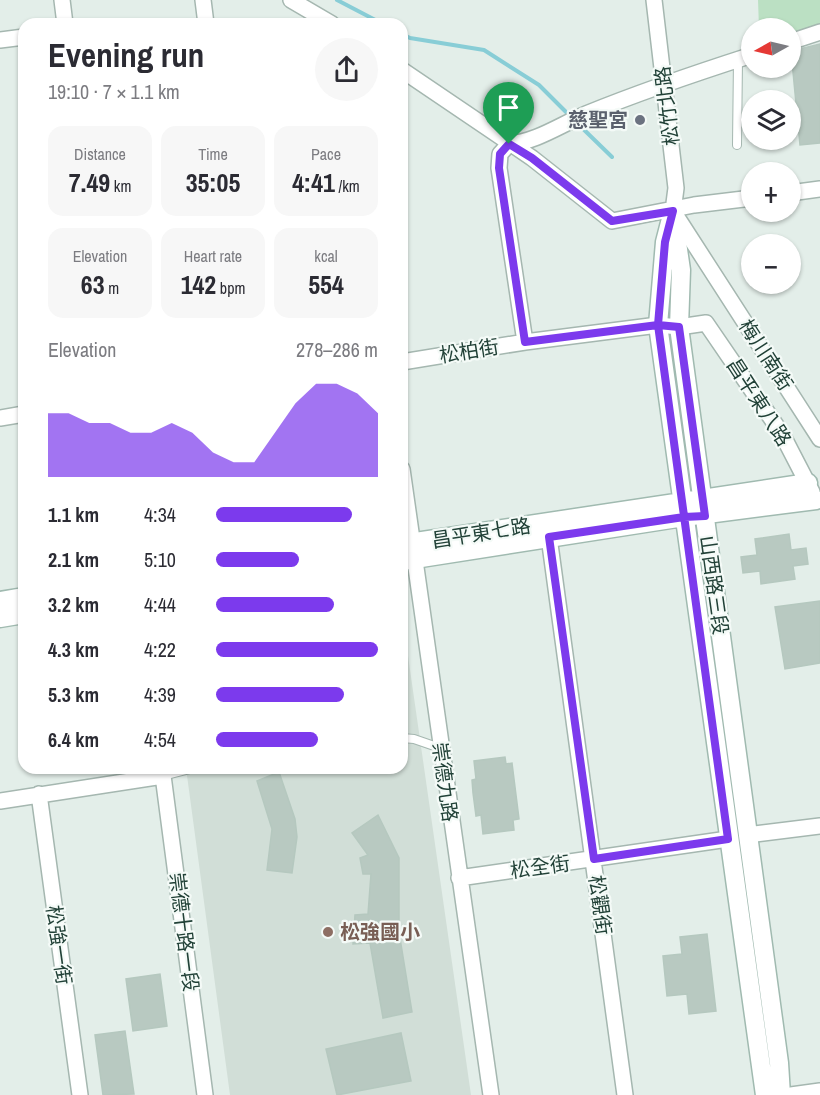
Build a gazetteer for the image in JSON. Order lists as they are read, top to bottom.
{
  "streets": {
    "street": [
      "松竹北路",
      "松柏街",
      "梅川南街",
      "昌平東八路",
      "昌平東七路",
      "山西路三段",
      "崇德九路",
      "松全街",
      "松觀街",
      "崇德十路一段",
      "松強一街"
    ]
  },
  "crossings": [
    ["松竹北路", "梅川南街"],
    ["松竹北路", "山西路三段"],
    ["松柏街", "昌平東八路"],
    ["松柏街", "山西路三段"],
    ["梅川南街", "山西路三段"],
    ["昌平東八路", "昌平東七路"],
    ["昌平東八路", "山西路三段"],
    ["昌平東七路", "山西路三段"],
    ["昌平東七路", "崇德九路"],
    ["昌平東七路", "松觀街"],
    ["山西路三段", "松全街"],
    ["崇德九路", "松全街"],
    ["松全街", "松觀街"]
  ],
  "places": ["慈聖宮", "松強國小"],
  "north": "left",
  "page": {
    "map_buttons": ["+", "−"],
    "heading": ["Evening run", "19:10 · 7 × 1.1 km"],
    "stats": [
      ["Distance", "7.49 km"],
      ["Time", "35:05"],
      ["Pace", "4:41 /km"],
      ["Elevation", "63 m"],
      ["Heart rate", "142 bpm"],
      ["kcal", "554"]
    ],
    "chart": ["Elevation", "278–286 m"],
    "list": [
      {
        "name": "1.1 km",
        "note": "4:34"
      },
      {
        "name": "2.1 km",
        "note": "5:10"
      },
      {
        "name": "3.2 km",
        "note": "4:44"
      },
      {
        "name": "4.3 km",
        "note": "4:22"
      },
      {
        "name": "5.3 km",
        "note": "4:39"
      },
      {
        "name": "6.4 km",
        "note": "4:54"
      }
    ]
  }
}
